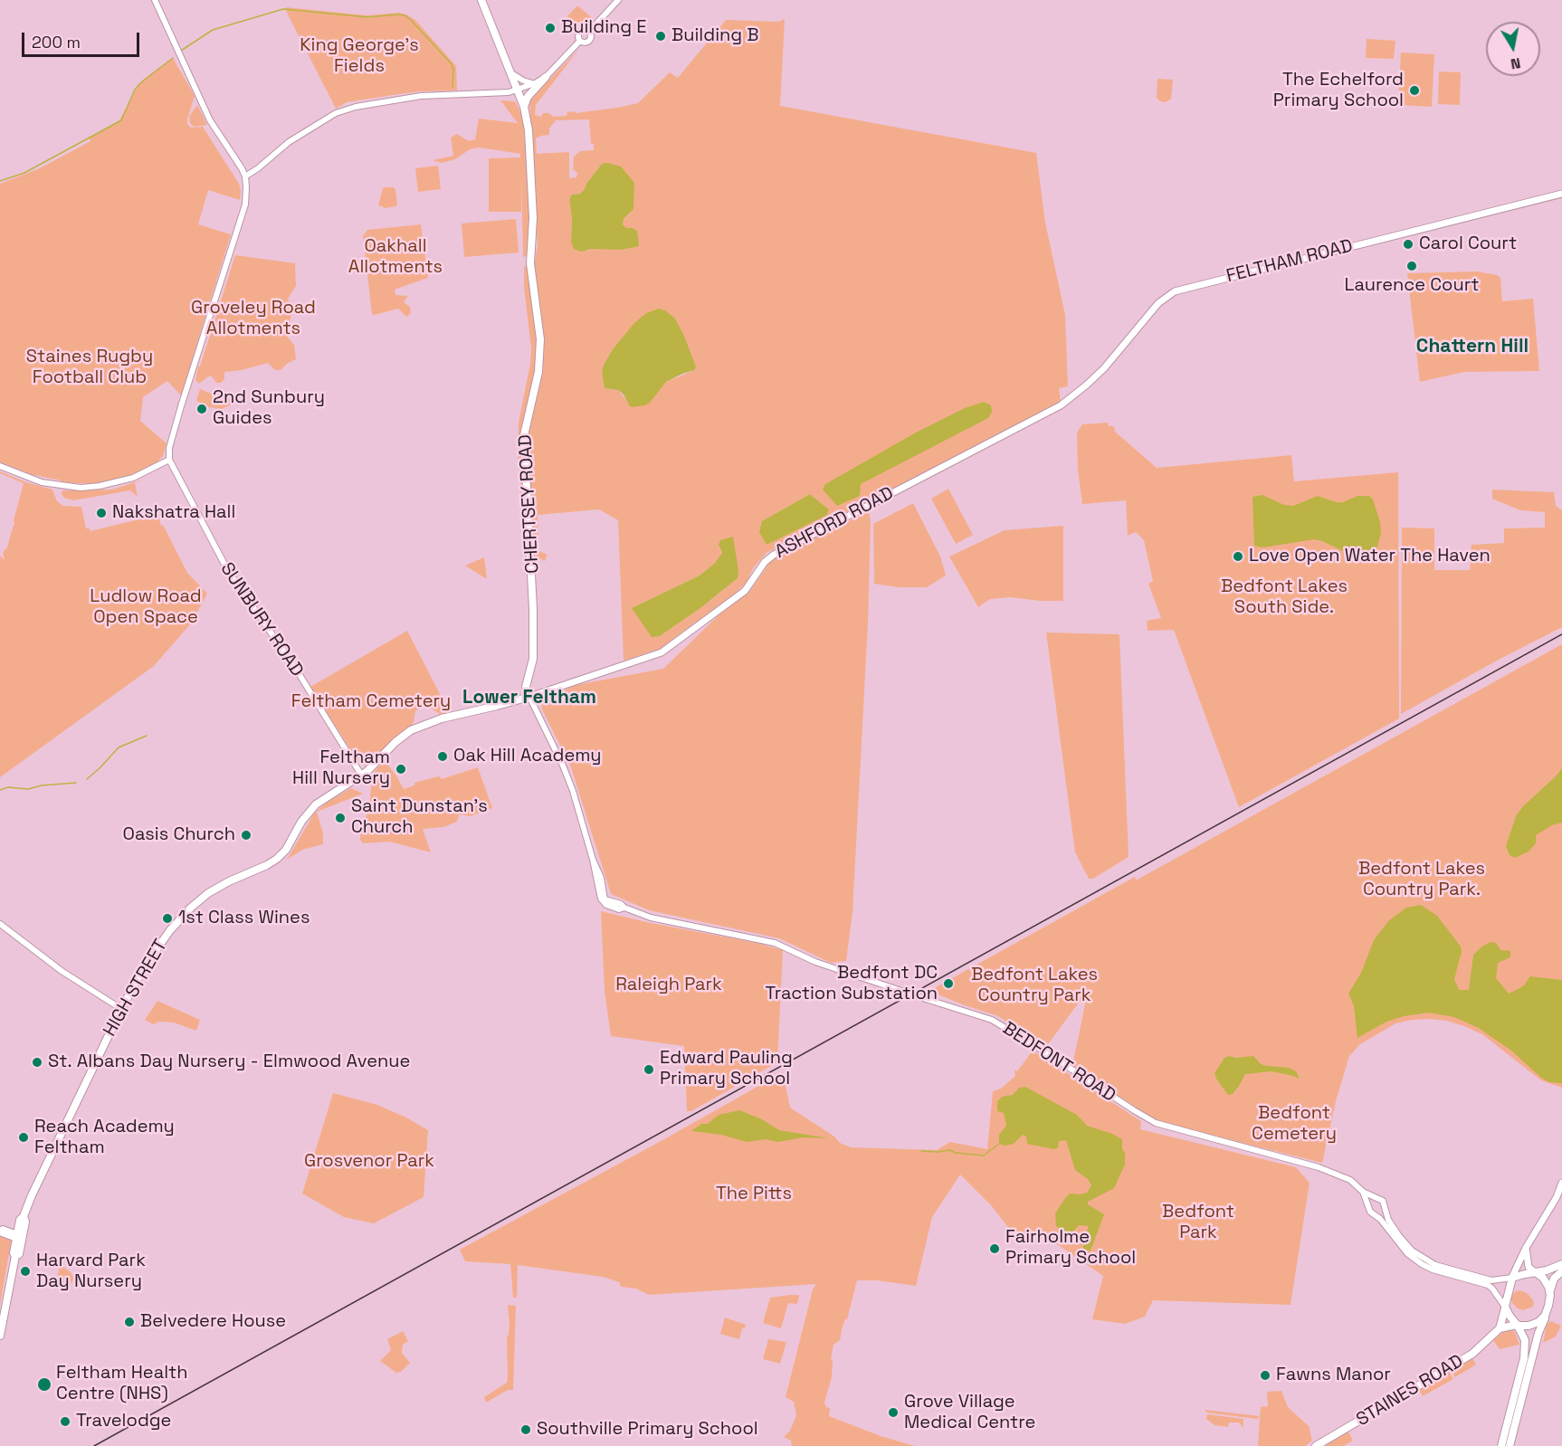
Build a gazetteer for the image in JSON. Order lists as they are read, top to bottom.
{
  "streets": {
    "main road": [
      "FELTHAM ROAD",
      "CHERTSEY ROAD",
      "ASHFORD ROAD",
      "HIGH STREET",
      "STAINES ROAD"
    ],
    "street": ["SUNBURY ROAD", "BEDFONT ROAD"]
  },
  "crossings": [
    ["FELTHAM ROAD", "ASHFORD ROAD"],
    ["CHERTSEY ROAD", "ASHFORD ROAD"],
    ["CHERTSEY ROAD", "BEDFONT ROAD"],
    ["ASHFORD ROAD", "SUNBURY ROAD"],
    ["ASHFORD ROAD", "HIGH STREET"],
    ["SUNBURY ROAD", "HIGH STREET"]
  ],
  "districts": ["Chattern Hill", "Lower Feltham"],
  "parks": [
    "King George’s Fields",
    "Oakhall Allotments",
    "Groveley Road Allotments",
    "Staines Rugby Football Club",
    "Bedfont Lakes South Side.",
    "Ludlow Road Open Space",
    "Feltham Cemetery",
    "Bedfont Lakes Country Park.",
    "Bedfont Lakes Country Park",
    "Raleigh Park",
    "Bedfont Cemetery",
    "Grosvenor Park",
    "The Pitts",
    "Bedfont Park"
  ],
  "places": [
    "Building E",
    "Building B",
    "The Echelford Primary School",
    "Carol Court",
    "Laurence Court",
    "2nd Sunbury Guides",
    "Nakshatra Hall",
    "Love Open Water The Haven",
    "Oak Hill Academy",
    "Feltham Hill Nursery",
    "Saint Dunstan's Church",
    "Oasis Church",
    "1st Class Wines",
    "Bedfont DC Traction Substation",
    "St. Albans Day Nursery - Elmwood Avenue",
    "Edward Pauling Primary School",
    "Reach Academy Feltham",
    "Fairholme Primary School",
    "Harvard Park Day Nursery",
    "Belvedere House",
    "Fawns Manor",
    "Feltham Health Centre (NHS)",
    "Grove Village Medical Centre",
    "Travelodge",
    "Southville Primary School"
  ],
  "scale_bar": "200 m",
  "north": "bottom"
}
